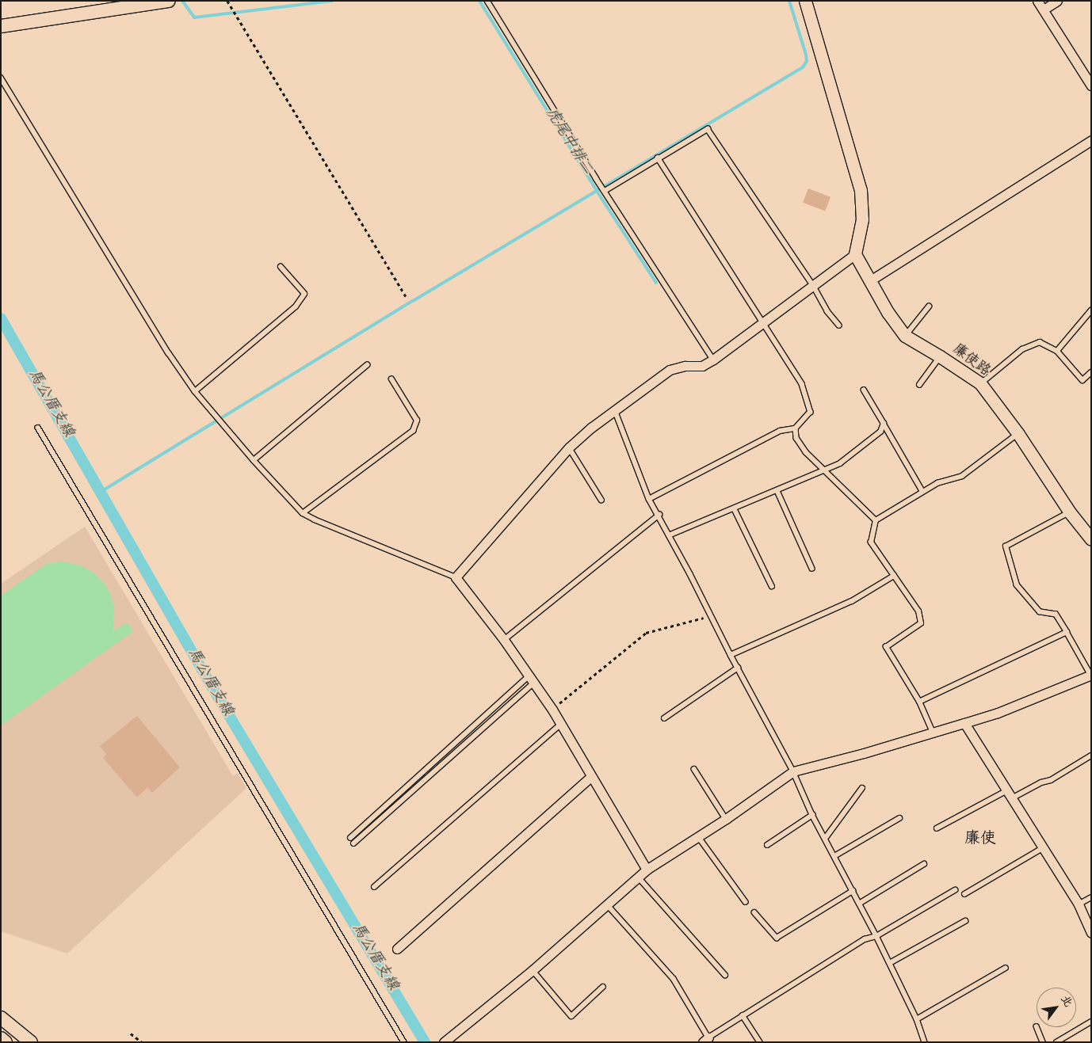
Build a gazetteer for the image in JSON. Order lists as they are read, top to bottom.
{
  "streets": {
    "street": ["廉使路"]
  },
  "districts": ["廉使"],
  "water": ["虎尾中排二", "馬公厝支線"],
  "north": "top right"
}
